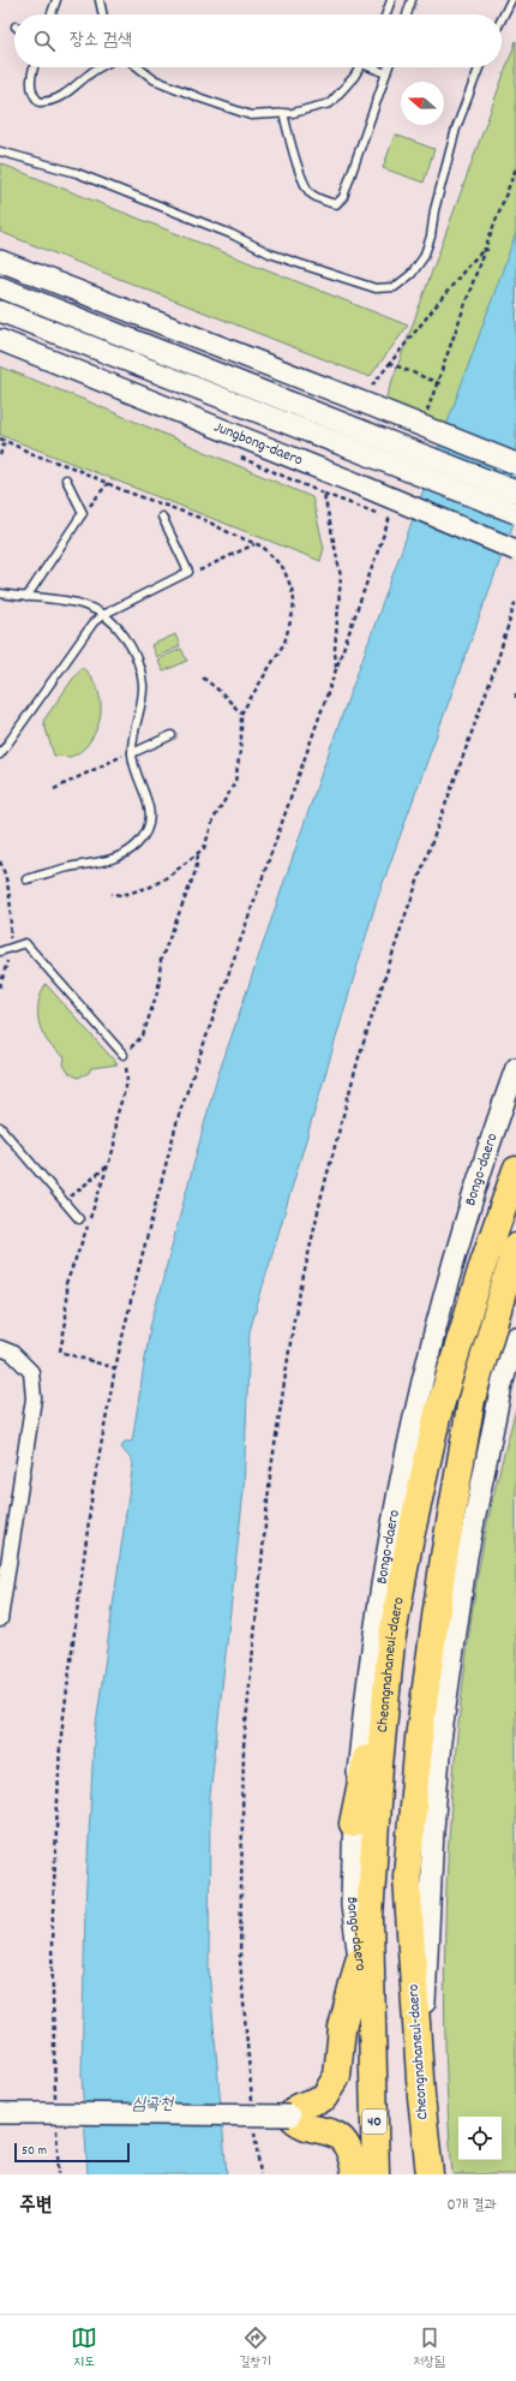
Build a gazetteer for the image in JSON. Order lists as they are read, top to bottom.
{
  "streets": {
    "highway": ["Cheongnahaneul-daero", "40"],
    "main road": ["Jungbong-daero", "Bongo-daero"]
  },
  "crossings": [
    ["Bongo-daero", "Cheongnahaneul-daero"]
  ],
  "water": ["심곡천"],
  "scale_bar": "50 m",
  "north": "left",
  "page": {
    "search": "장소 검색",
    "scale": "50 m",
    "heading": ["주변", "0개 결과"],
    "nav": ["지도", "길찾기", "저장됨"]
  }
}
